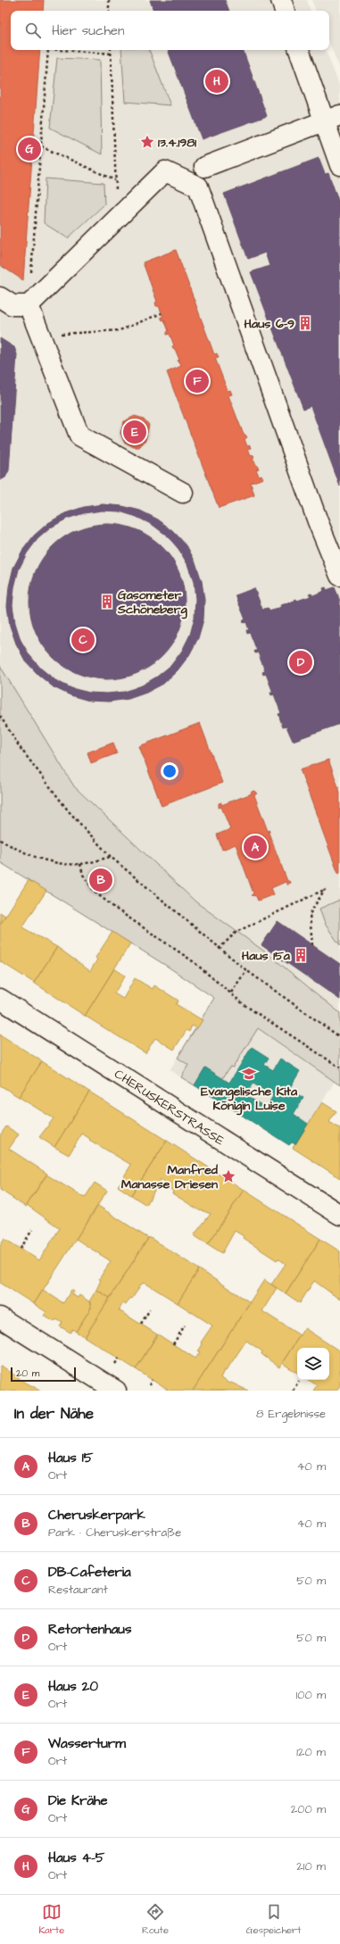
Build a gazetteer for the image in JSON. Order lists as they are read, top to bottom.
{
  "streets": {
    "street": ["CHERUSKERSTRASSE"]
  },
  "places": {
    "place": ["13.4.1981", "Manfred Manasse Driesen"],
    "building": ["Haus 6–9", "Gasometer Schöneberg", "Haus 15a"],
    "school or university": ["Evangelische Kita Königin Luise"]
  },
  "scale_bar": "20 m",
  "page": {
    "search": "Hier suchen",
    "pins": [
      "H",
      "G",
      "F",
      "E",
      "C",
      "D",
      "A",
      "B"
    ],
    "scale": "20 m",
    "heading": ["In der Nähe", "8 Ergebnisse"],
    "list": [
      {
        "mark": "A",
        "name": "Haus 15",
        "note": "Ort",
        "value": "40 m"
      },
      {
        "mark": "B",
        "name": "Cheruskerpark",
        "note": "Park · Cheruskerstraße",
        "value": "40 m"
      },
      {
        "mark": "C",
        "name": "DB-Cafeteria",
        "note": "Restaurant",
        "value": "50 m"
      },
      {
        "mark": "D",
        "name": "Retortenhaus",
        "note": "Ort",
        "value": "50 m"
      },
      {
        "mark": "E",
        "name": "Haus 20",
        "note": "Ort",
        "value": "100 m"
      },
      {
        "mark": "F",
        "name": "Wasserturm",
        "note": "Ort",
        "value": "120 m"
      },
      {
        "mark": "G",
        "name": "Die Krähe",
        "note": "Ort",
        "value": "200 m"
      },
      {
        "mark": "H",
        "name": "Haus 4–5",
        "note": "Ort",
        "value": "210 m"
      }
    ],
    "nav": ["Karte", "Route", "Gespeichert"]
  }
}
